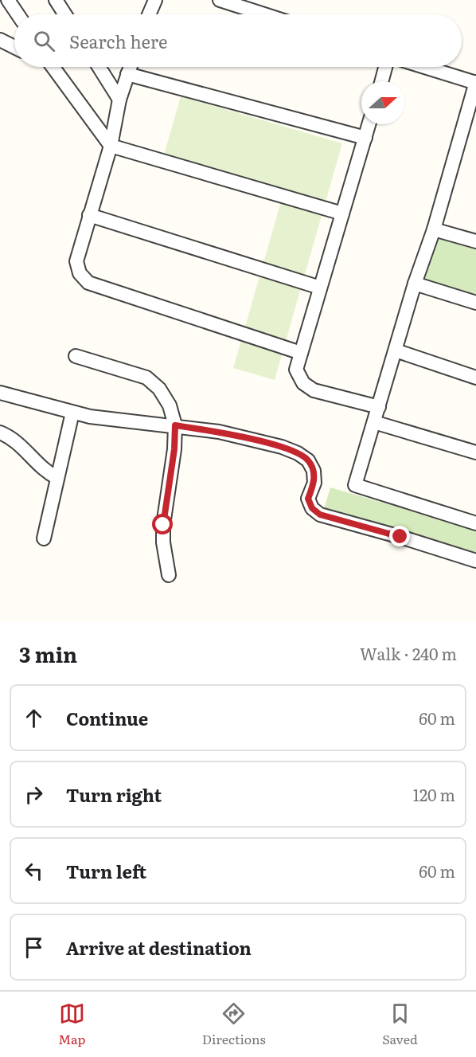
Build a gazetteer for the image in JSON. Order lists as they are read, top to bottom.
{
  "north": "right",
  "page": {
    "search": "Search here",
    "heading": ["3 min", "Walk · 240 m"],
    "list": [
      ["Continue", "60 m"],
      ["Turn right", "120 m"],
      ["Turn left", "60 m"],
      "Arrive at destination"
    ],
    "nav": ["Map", "Directions", "Saved"]
  }
}
